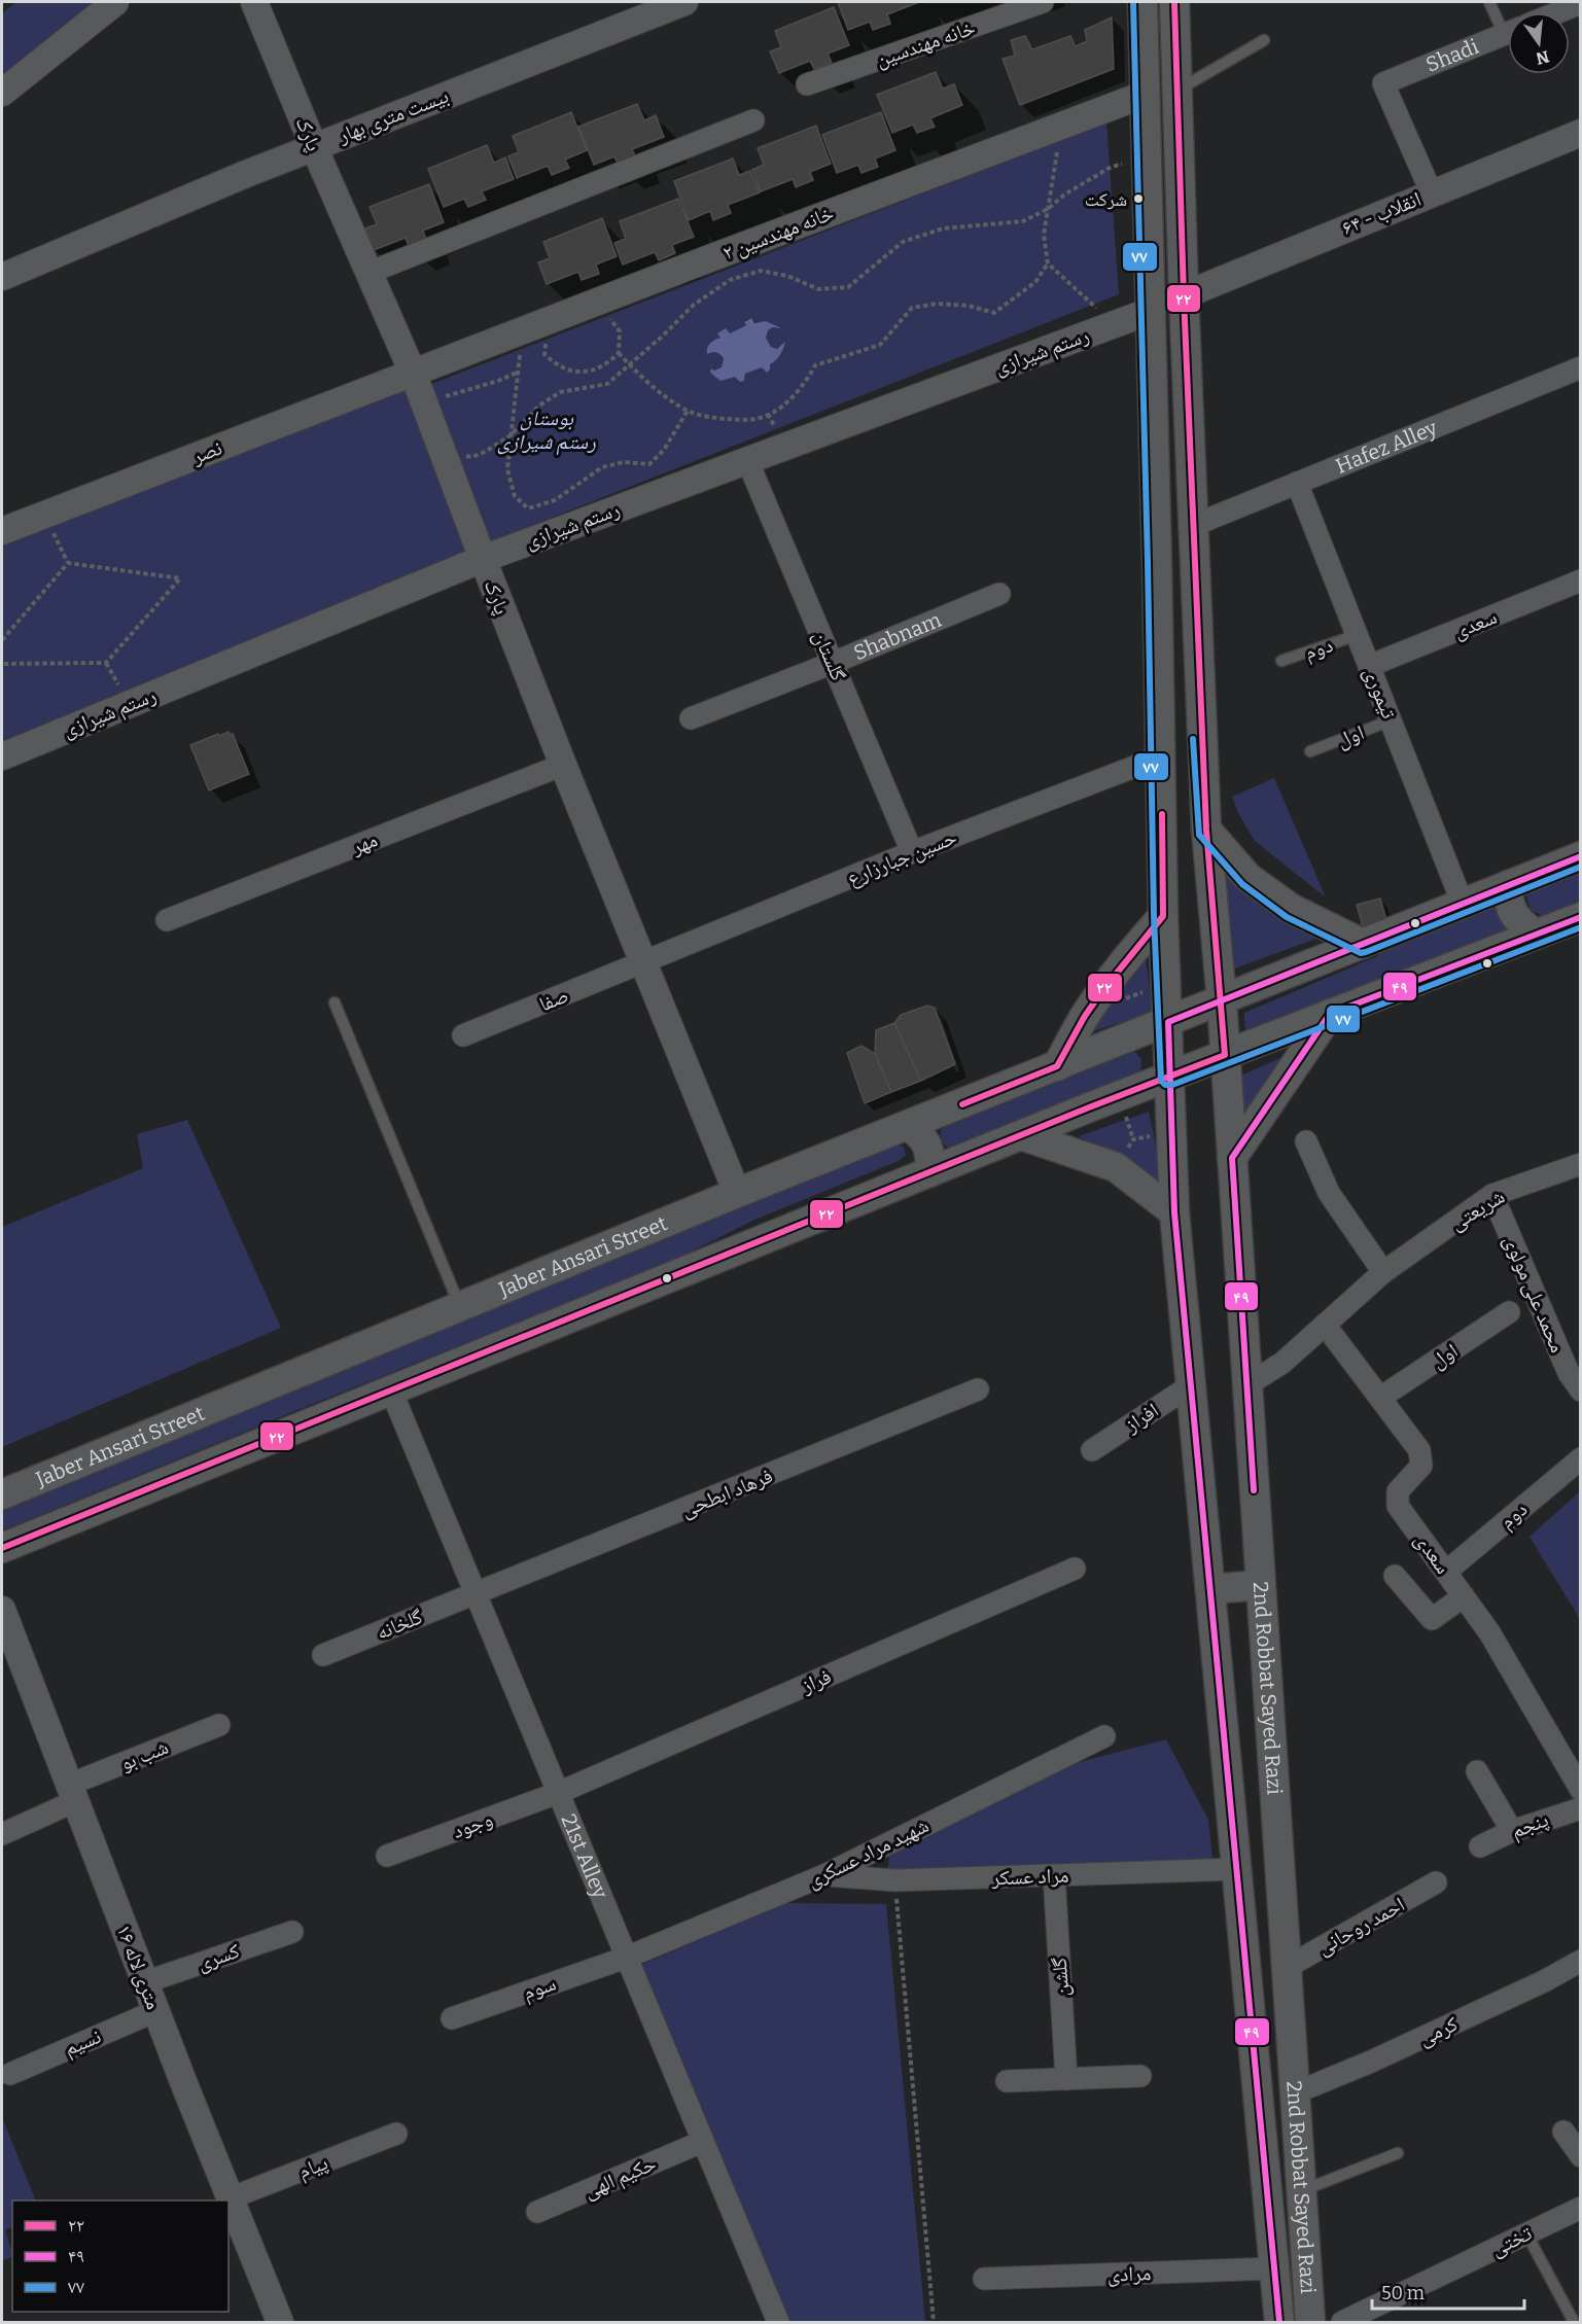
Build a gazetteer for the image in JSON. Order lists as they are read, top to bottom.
{
  "streets": {
    "main road": ["Jaber Ansari Street", "2nd Robbat Sayed Razi"],
    "street": [
      "خانه مهندسین",
      "Shadi",
      "بیست متری بهار",
      "پارک",
      "انقلاب - ۶۴",
      "خانه مهندسین ۲",
      "رستم شیرازی",
      "Hafez Alley",
      "نصر",
      "سعدی",
      "Shabnam",
      "دوم",
      "گلستان",
      "تیموری",
      "اول",
      "مهر",
      "حسین جبارزارع",
      "صفا",
      "شریعتی",
      "محمد علی مولوی",
      "افراز",
      "فرهاد ابطحی",
      "گلخانه",
      "فراز",
      "شب بو",
      "وجود",
      "پنجم",
      "شهید مراد عسکری",
      "21st Alley",
      "مراد عسکر",
      "احمد روحانی",
      "کسری",
      "۱۶ متری لاله",
      "گلشن",
      "سوم",
      "کرمی",
      "نسیم",
      "پیام",
      "حکیم الهی",
      "تختی",
      "مرادی"
    ]
  },
  "crossings": [
    ["Shadi", "انقلاب - ۶۴"],
    ["بیست متری بهار", "پارک"],
    ["پارک", "خانه مهندسین ۲"],
    ["پارک", "رستم شیرازی"],
    ["پارک", "نصر"],
    ["پارک", "مهر"],
    ["پارک", "حسین جبارزارع"],
    ["پارک", "صفا"],
    ["پارک", "Jaber Ansari Street"],
    ["انقلاب - ۶۴", "2nd Robbat Sayed Razi"],
    ["خانه مهندسین ۲", "نصر"],
    ["خانه مهندسین ۲", "2nd Robbat Sayed Razi"],
    ["رستم شیرازی", "گلستان"],
    ["رستم شیرازی", "2nd Robbat Sayed Razi"],
    ["Hafez Alley", "تیموری"],
    ["Hafez Alley", "2nd Robbat Sayed Razi"],
    ["سعدی", "دوم"],
    ["سعدی", "تیموری"],
    ["سعدی", "اول"],
    ["سعدی", "شریعتی"],
    ["Shabnam", "گلستان"],
    ["دوم", "تیموری"],
    ["گلستان", "حسین جبارزارع"],
    ["تیموری", "اول"],
    ["تیموری", "Jaber Ansari Street"],
    ["حسین جبارزارع", "صفا"],
    ["حسین جبارزارع", "2nd Robbat Sayed Razi"],
    ["شریعتی", "محمد علی مولوی"],
    ["شریعتی", "2nd Robbat Sayed Razi"],
    ["Jaber Ansari Street", "2nd Robbat Sayed Razi"],
    ["افراز", "2nd Robbat Sayed Razi"],
    ["فرهاد ابطحی", "گلخانه"],
    ["فرهاد ابطحی", "21st Alley"],
    ["گلخانه", "21st Alley"],
    ["فراز", "وجود"],
    ["فراز", "21st Alley"],
    ["2nd Robbat Sayed Razi", "مراد عسکر"],
    ["2nd Robbat Sayed Razi", "احمد روحانی"],
    ["2nd Robbat Sayed Razi", "کرمی"],
    ["2nd Robbat Sayed Razi", "مرادی"],
    ["شب بو", "۱۶ متری لاله"],
    ["وجود", "21st Alley"],
    ["شهید مراد عسکری", "21st Alley"],
    ["شهید مراد عسکری", "مراد عسکر"],
    ["شهید مراد عسکری", "سوم"],
    ["21st Alley", "سوم"],
    ["21st Alley", "حکیم الهی"],
    ["مراد عسکر", "گلشن"],
    ["کسری", "۱۶ متری لاله"],
    ["۱۶ متری لاله", "نسیم"],
    ["۱۶ متری لاله", "پیام"]
  ],
  "parks": ["بوستان رستم شیرازی"],
  "places": ["شرکت"],
  "lines": ["transit line ۲۲", "transit line ۷۷", "transit line ۴۹"],
  "legend": ["۲۲", "۴۹", "۷۷"],
  "scale_bar": "50 m",
  "north": "bottom"
}
